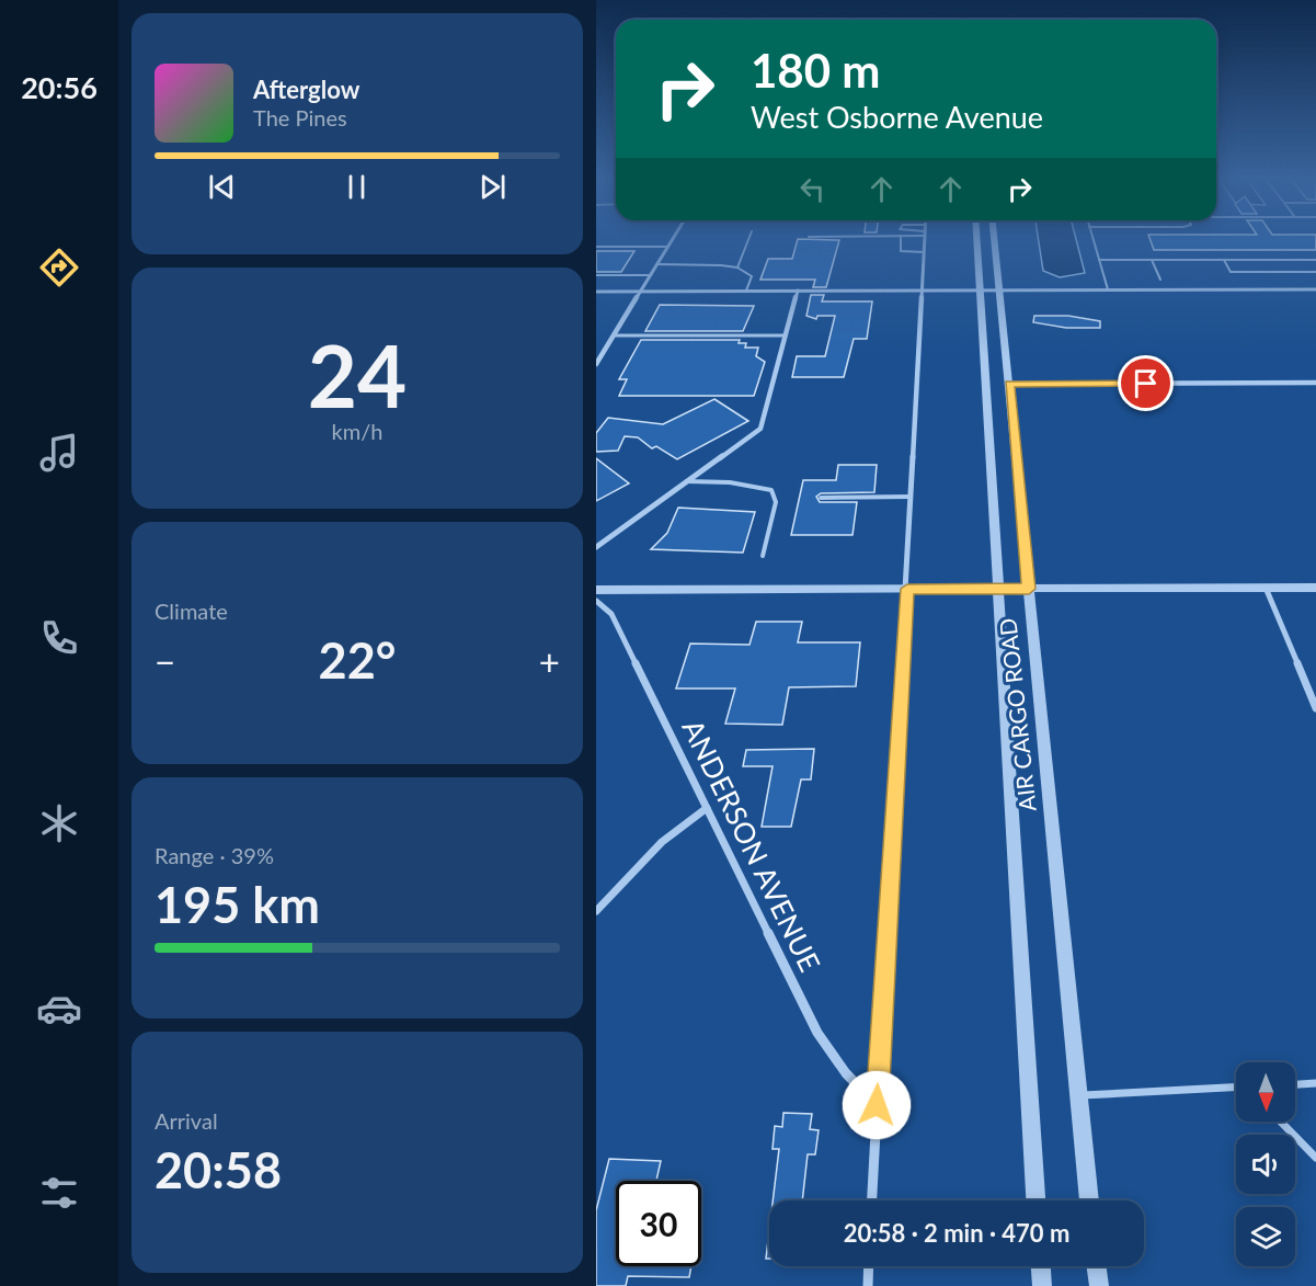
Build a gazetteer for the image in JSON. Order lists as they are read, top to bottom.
{
  "streets": {
    "street": ["AIR CARGO ROAD", "ANDERSON AVENUE"]
  },
  "north": "bottom",
  "page": {
    "tabs": "20:56",
    "turn": ["180 m", "West Osborne Avenue"],
    "song": ["Afterglow", "The Pines"],
    "tile": [
      ["24", "km/h"],
      "Climate",
      ["Range · 39%", "195 km"],
      ["Arrival", "20:58"]
    ],
    "heat": ["−", "22°", "+"],
    "limit": "30",
    "trip": "20:58 · 2 min · 470 m"
  }
}
